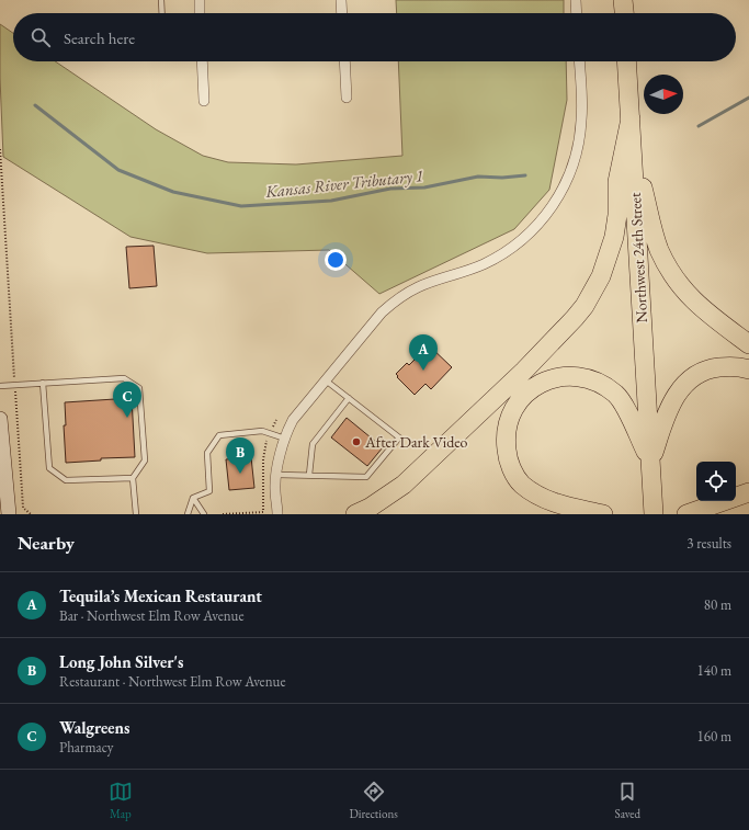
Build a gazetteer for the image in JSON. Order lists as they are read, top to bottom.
{
  "streets": {
    "highway": ["Northwest 24th Street"]
  },
  "water": ["Kansas River Tributary 1"],
  "places": ["After Dark Video"],
  "north": "right",
  "page": {
    "search": "Search here",
    "pins": ["A", "C", "B"],
    "heading": ["Nearby", "3 results"],
    "list": [
      {
        "mark": "A",
        "name": "Tequila’s Mexican Restaurant",
        "note": "Bar · Northwest Elm Row Avenue",
        "value": "80 m"
      },
      {
        "mark": "B",
        "name": "Long John Silver's",
        "note": "Restaurant · Northwest Elm Row Avenue",
        "value": "140 m"
      },
      {
        "mark": "C",
        "name": "Walgreens",
        "note": "Pharmacy",
        "value": "160 m"
      }
    ],
    "nav": ["Map", "Directions", "Saved"]
  }
}
